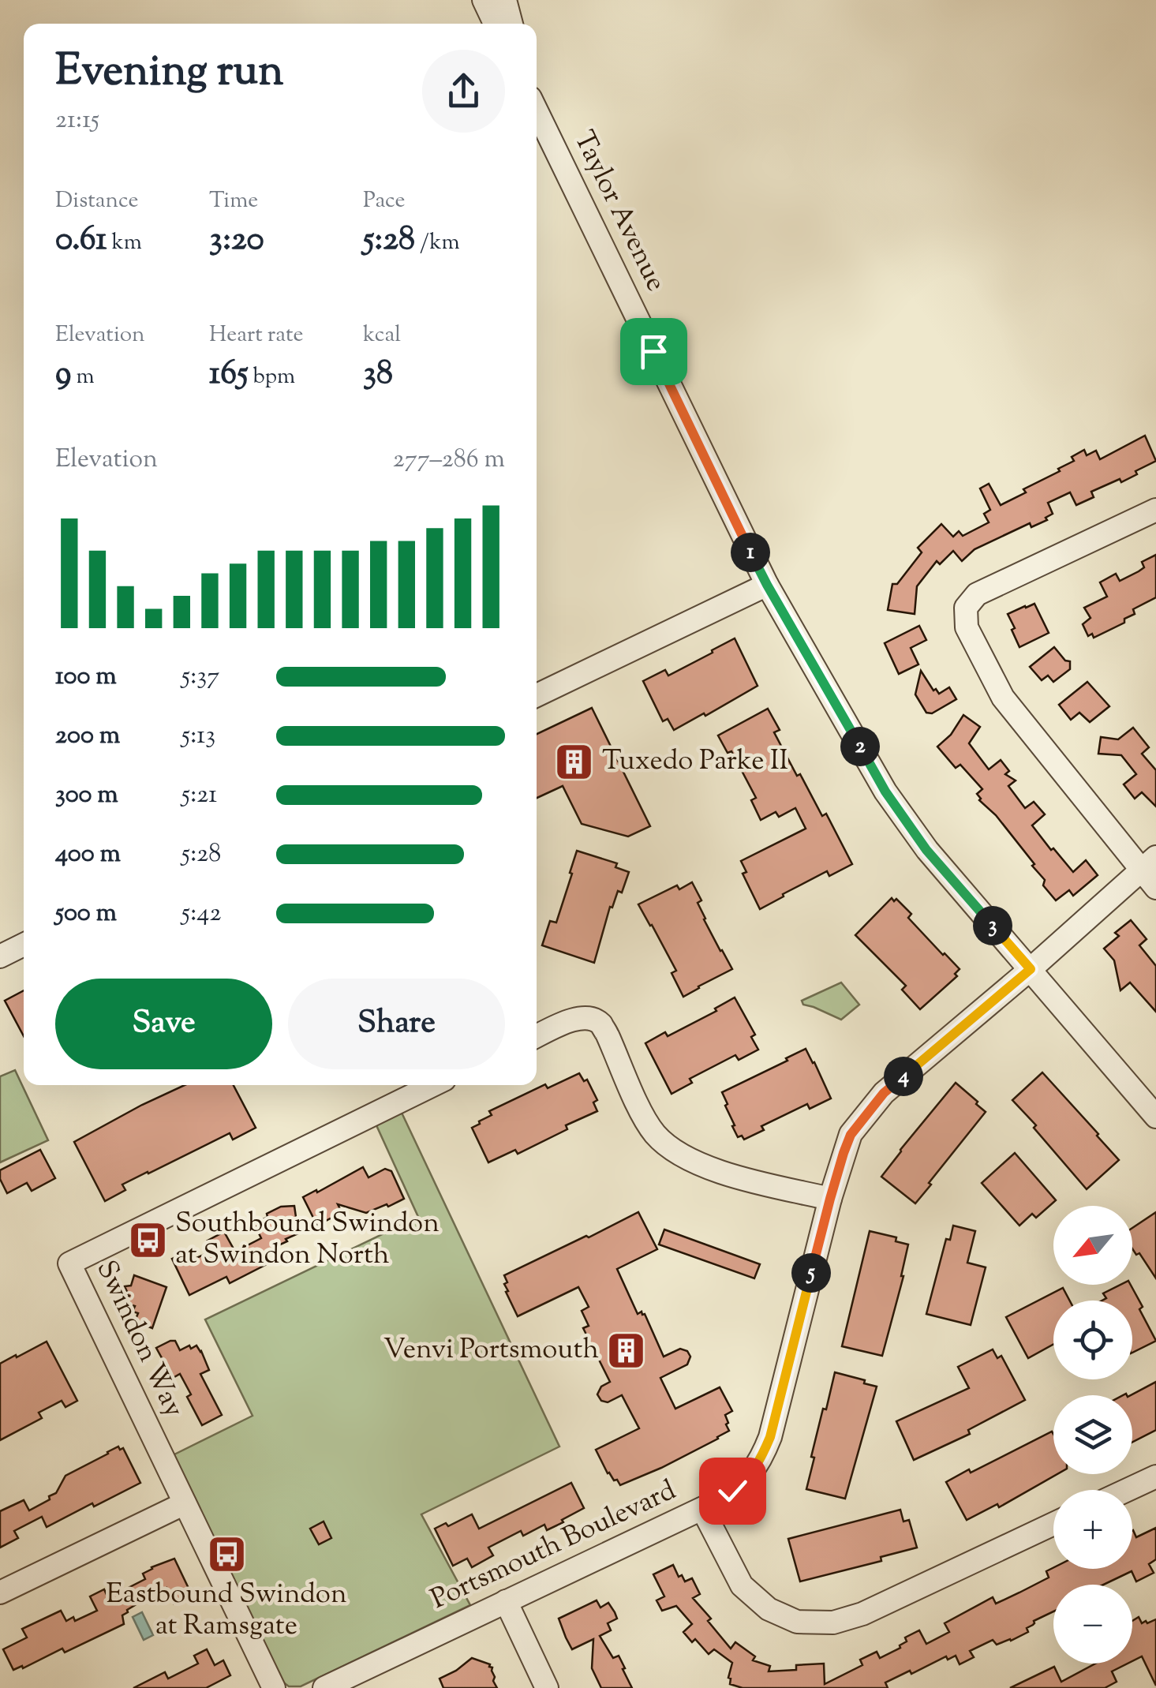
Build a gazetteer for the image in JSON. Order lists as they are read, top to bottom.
{
  "streets": {
    "street": ["Taylor Avenue", "Swindon Way", "Portsmouth Boulevard"]
  },
  "crossings": [
    ["Taylor Avenue", "Portsmouth Boulevard"]
  ],
  "places": {
    "building": ["Tuxedo Parke II", "Venvi Portsmouth"],
    "bus stop": ["Southbound Swindon at Swindon North", "Eastbound Swindon at Ramsgate"]
  },
  "north": "bottom left",
  "page": {
    "heading": ["Evening run", "21:15"],
    "stats": [
      ["Distance", "0.61 km"],
      ["Time", "3:20"],
      ["Pace", "5:28 /km"],
      ["Elevation", "9 m"],
      ["Heart rate", "165 bpm"],
      ["kcal", "38"]
    ],
    "chart": ["Elevation", "277–286 m"],
    "pins": [
      "1",
      "2",
      "3",
      "4",
      "5"
    ],
    "list": [
      {
        "name": "100 m",
        "note": "5:37"
      },
      {
        "name": "200 m",
        "note": "5:13"
      },
      {
        "name": "300 m",
        "note": "5:21"
      },
      {
        "name": "400 m",
        "note": "5:28"
      },
      {
        "name": "500 m",
        "note": "5:42"
      }
    ],
    "buttons": ["Save", "Share"],
    "map_buttons": ["+", "−"]
  }
}
